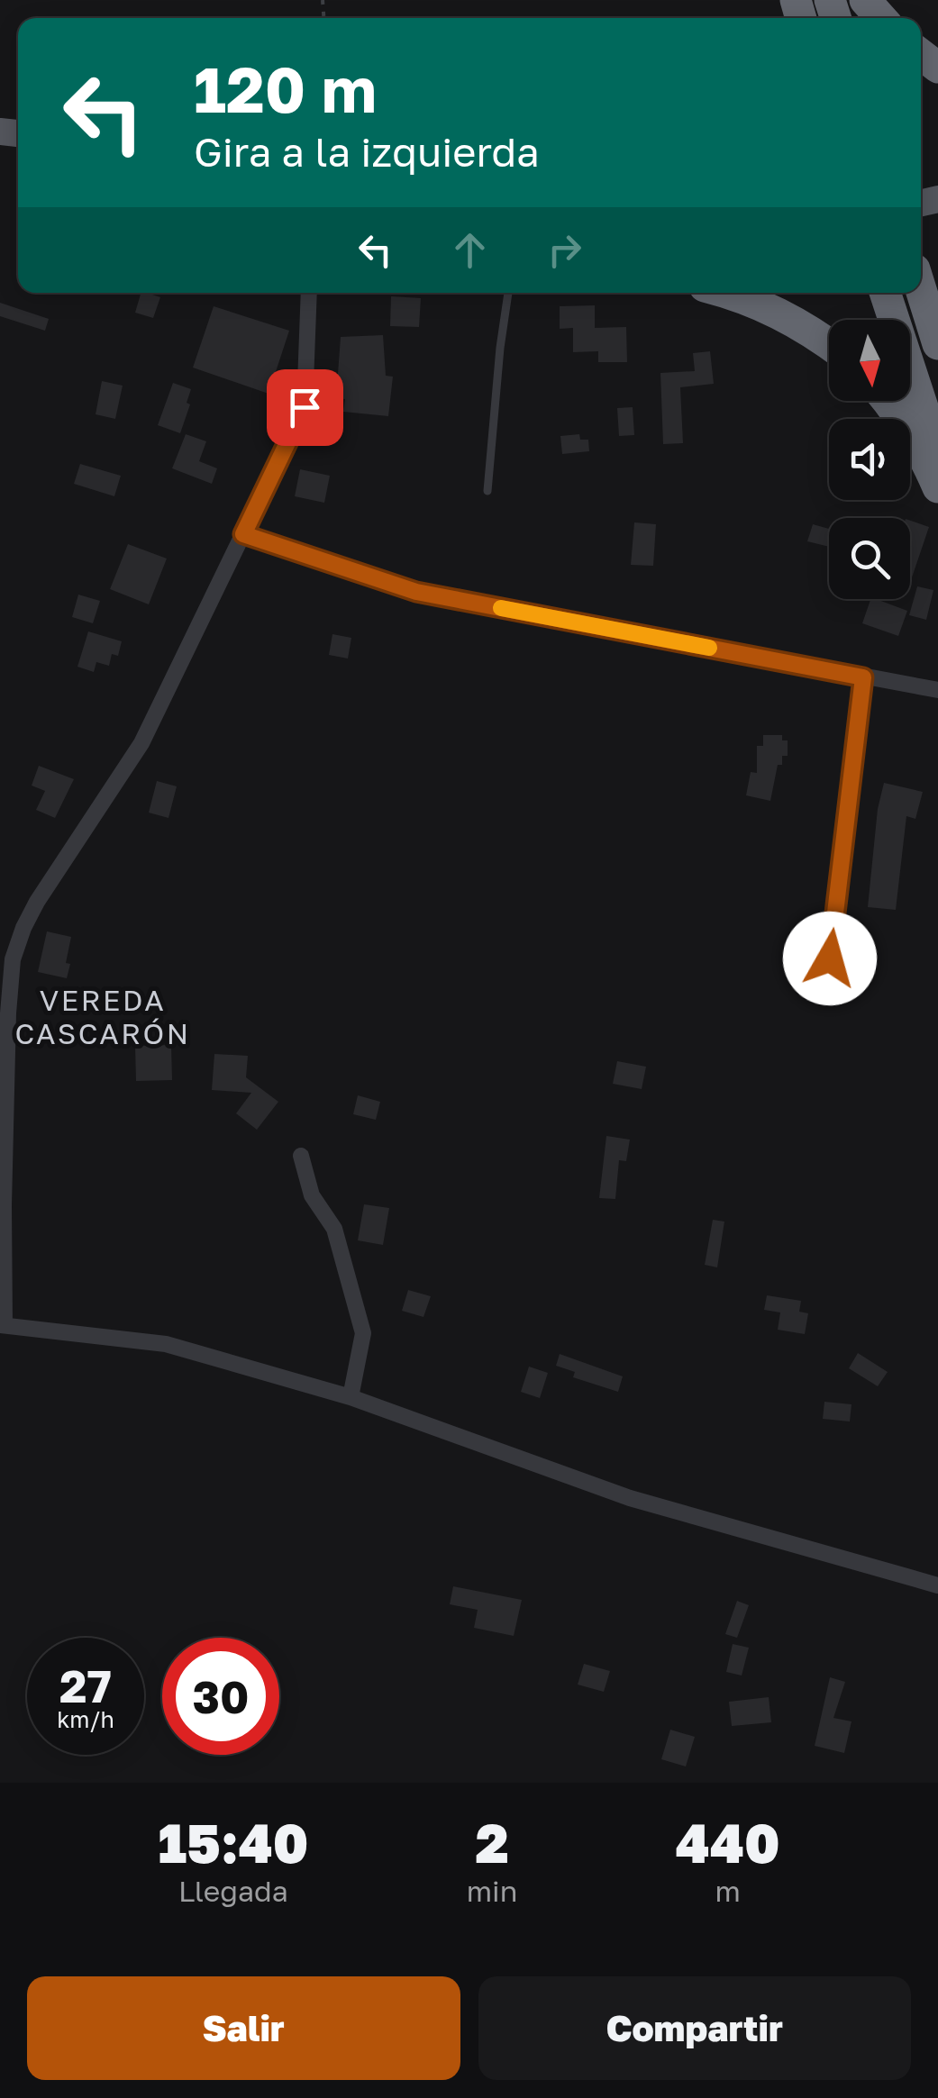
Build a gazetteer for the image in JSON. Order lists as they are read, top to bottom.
{
  "districts": ["VEREDA CASCARÓN"],
  "north": "bottom",
  "page": {
    "turn": ["120 m", "Gira a la izquierda"],
    "speed": "27 km/h",
    "limit": "30",
    "eta": [
      "15:40",
      "Llegada",
      "2",
      "min",
      "440",
      "m"
    ],
    "buttons": ["Salir", "Compartir"]
  }
}
